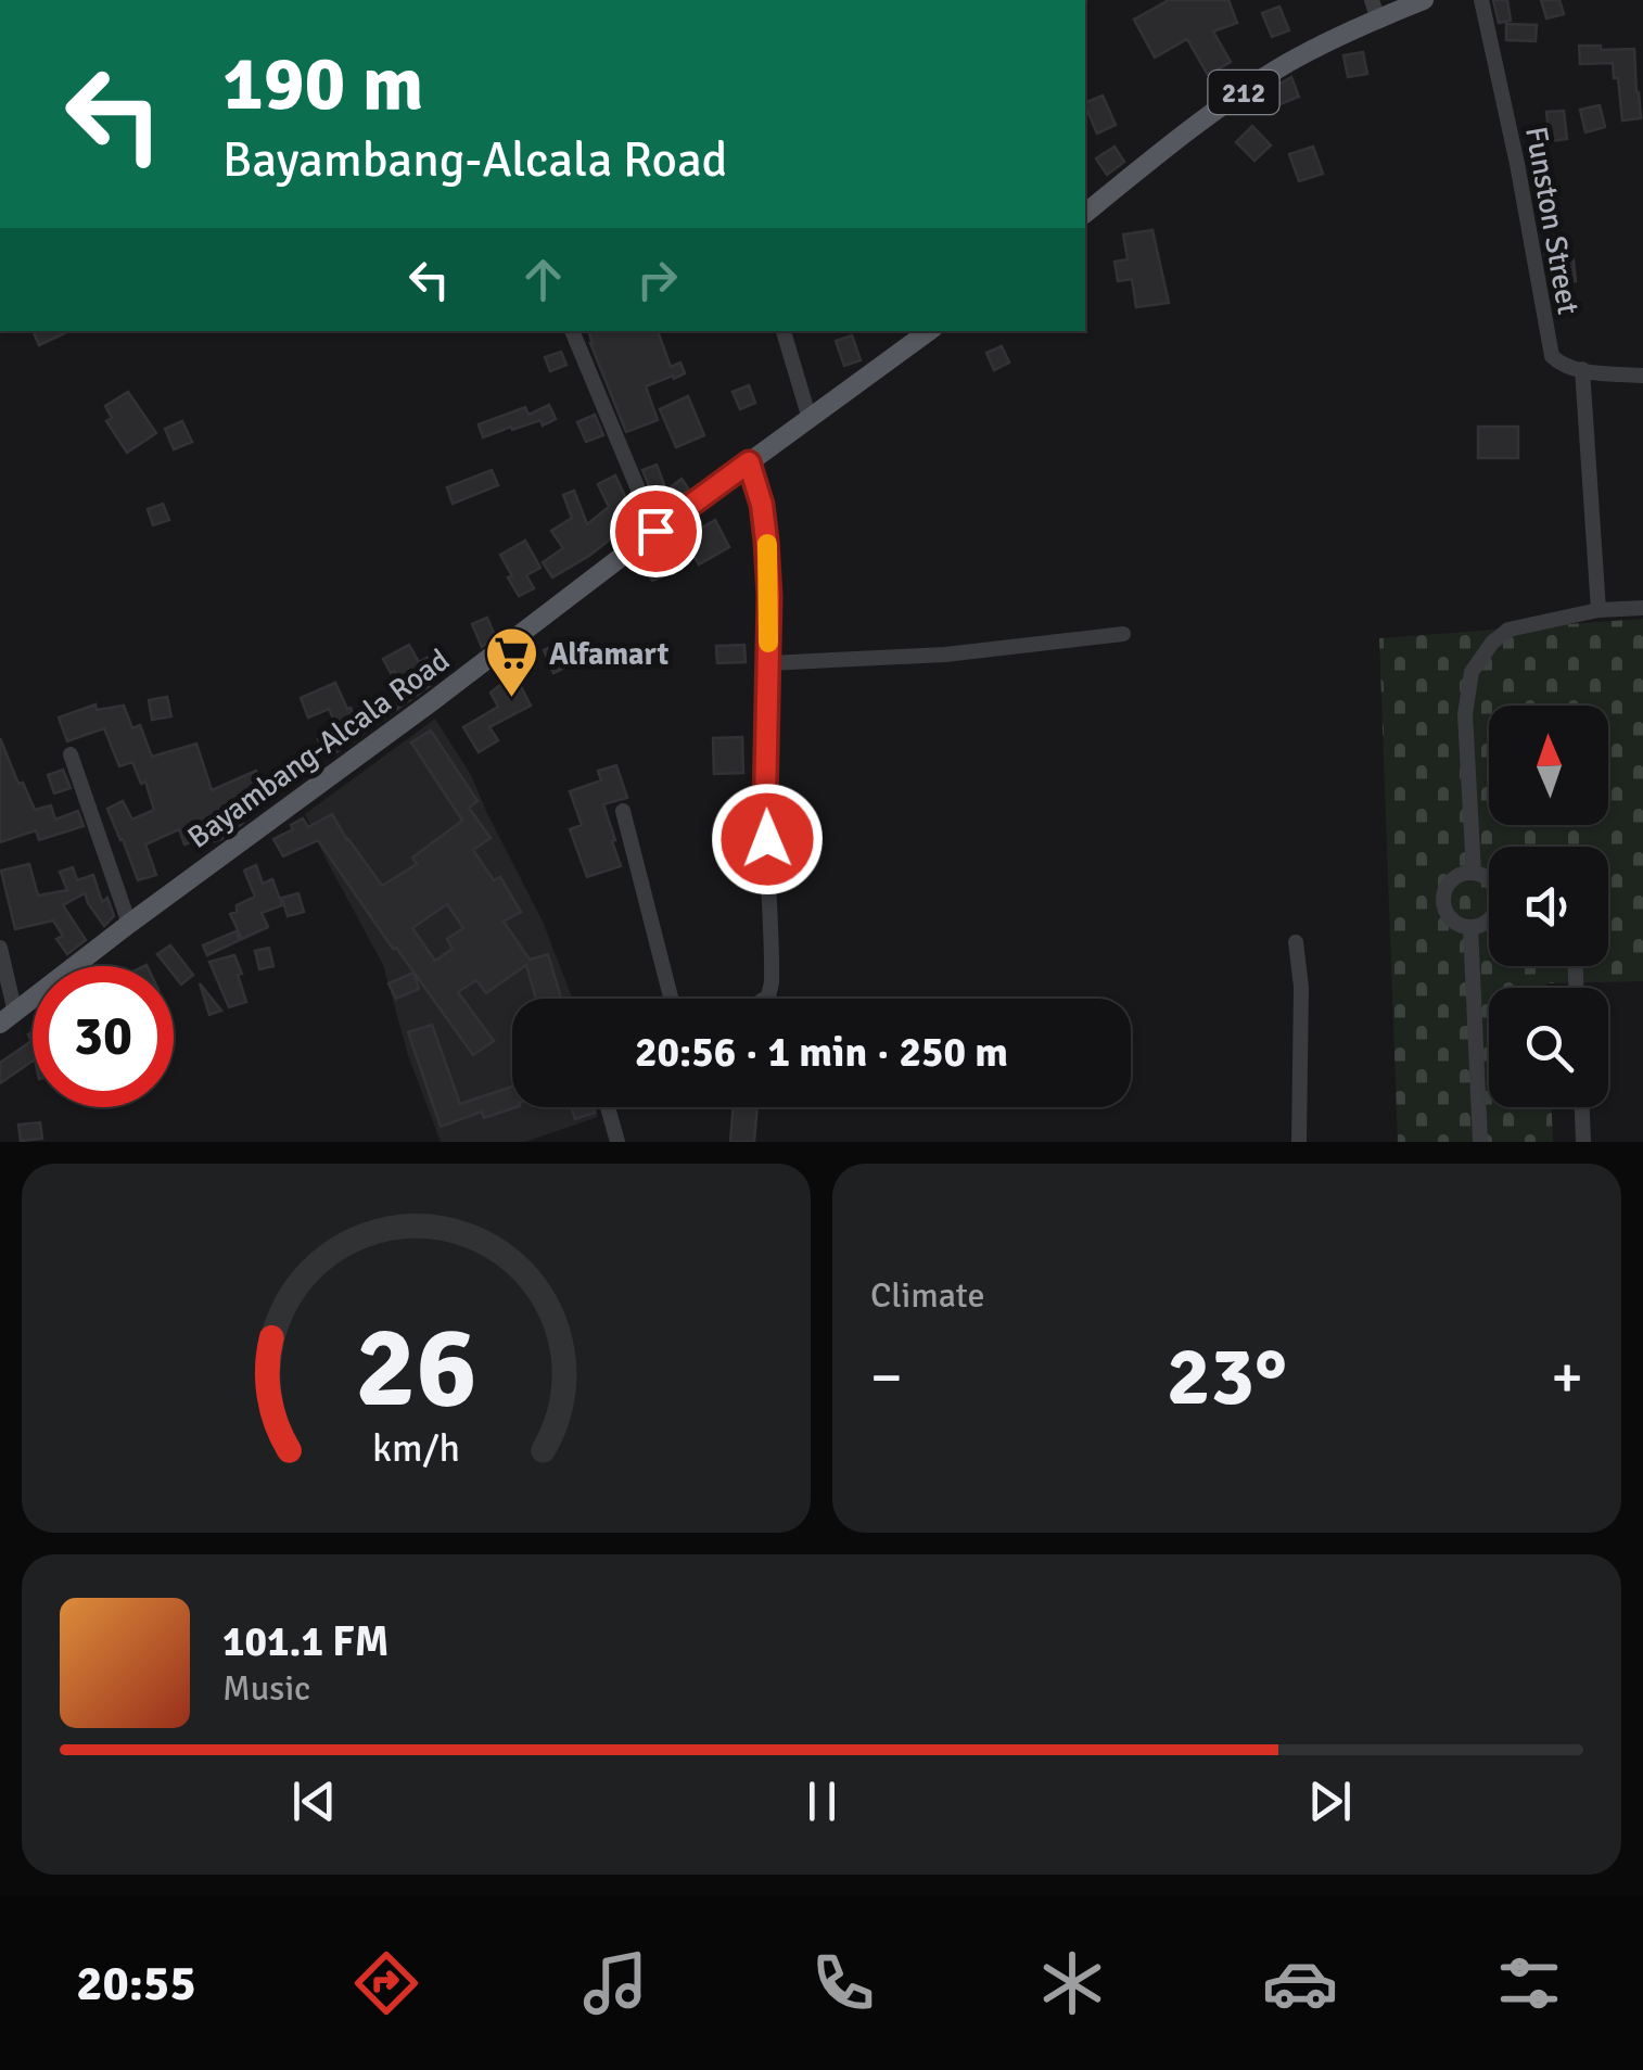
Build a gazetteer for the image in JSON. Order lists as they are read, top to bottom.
{
  "streets": {
    "main road": ["212", "Bayambang-Alcala Road"],
    "street": ["Funston Street"]
  },
  "places": {
    "supermarket": ["Alfamart"]
  },
  "north": "top",
  "page": {
    "turn": ["190 m", "Bayambang-Alcala Road"],
    "limit": "30",
    "trip": "20:56 · 1 min · 250 m",
    "tile": "Climate",
    "heat": ["−", "23°", "+"],
    "song": ["101.1 FM", "Music"],
    "tabs": "20:55",
    "gauge": ["26", "km/h"]
  }
}
